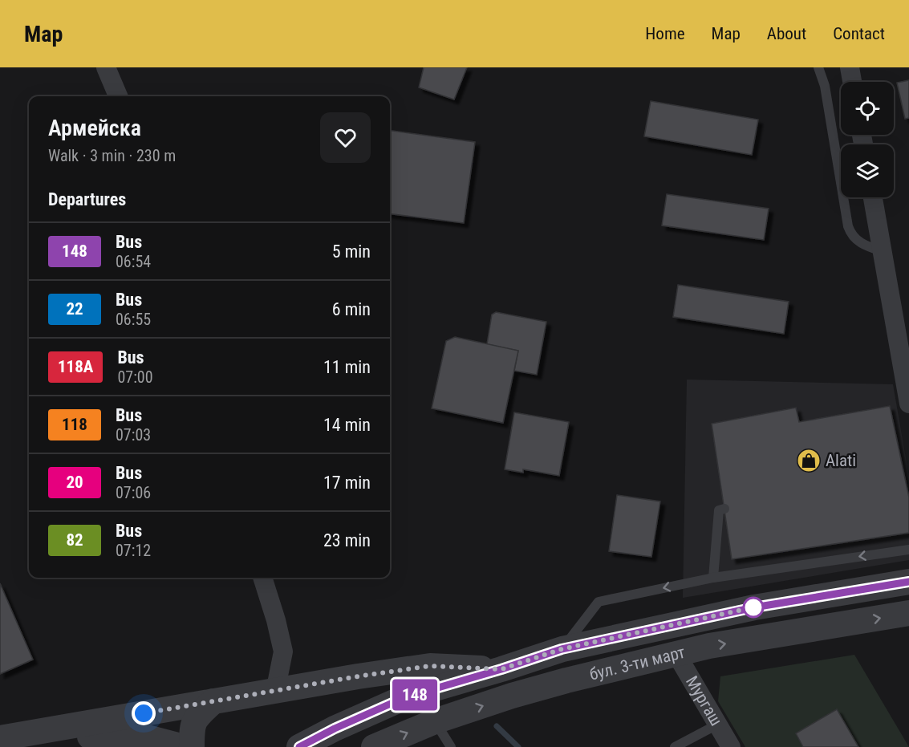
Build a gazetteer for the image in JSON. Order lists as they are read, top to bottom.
{
  "streets": {
    "street": ["бул. 3-ти март", "Мургаш"]
  },
  "crossings": [
    ["бул. 3-ти март", "Мургаш"]
  ],
  "places": {
    "shop": ["Alati"]
  },
  "lines": ["bus line 148"],
  "page": {
    "header": "Map",
    "nav": [
      "Home",
      "Map",
      "About",
      "Contact"
    ],
    "on_map": "148",
    "heading": [
      ["Армейска", "Walk · 3 min · 230 m"],
      "Departures"
    ],
    "list": [
      {
        "mark": "148",
        "name": "Bus",
        "note": "06:54",
        "value": "5 min"
      },
      {
        "mark": "22",
        "name": "Bus",
        "note": "06:55",
        "value": "6 min"
      },
      {
        "mark": "118А",
        "name": "Bus",
        "note": "07:00",
        "value": "11 min"
      },
      {
        "mark": "118",
        "name": "Bus",
        "note": "07:03",
        "value": "14 min"
      },
      {
        "mark": "20",
        "name": "Bus",
        "note": "07:06",
        "value": "17 min"
      },
      {
        "mark": "82",
        "name": "Bus",
        "note": "07:12",
        "value": "23 min"
      }
    ]
  }
}
